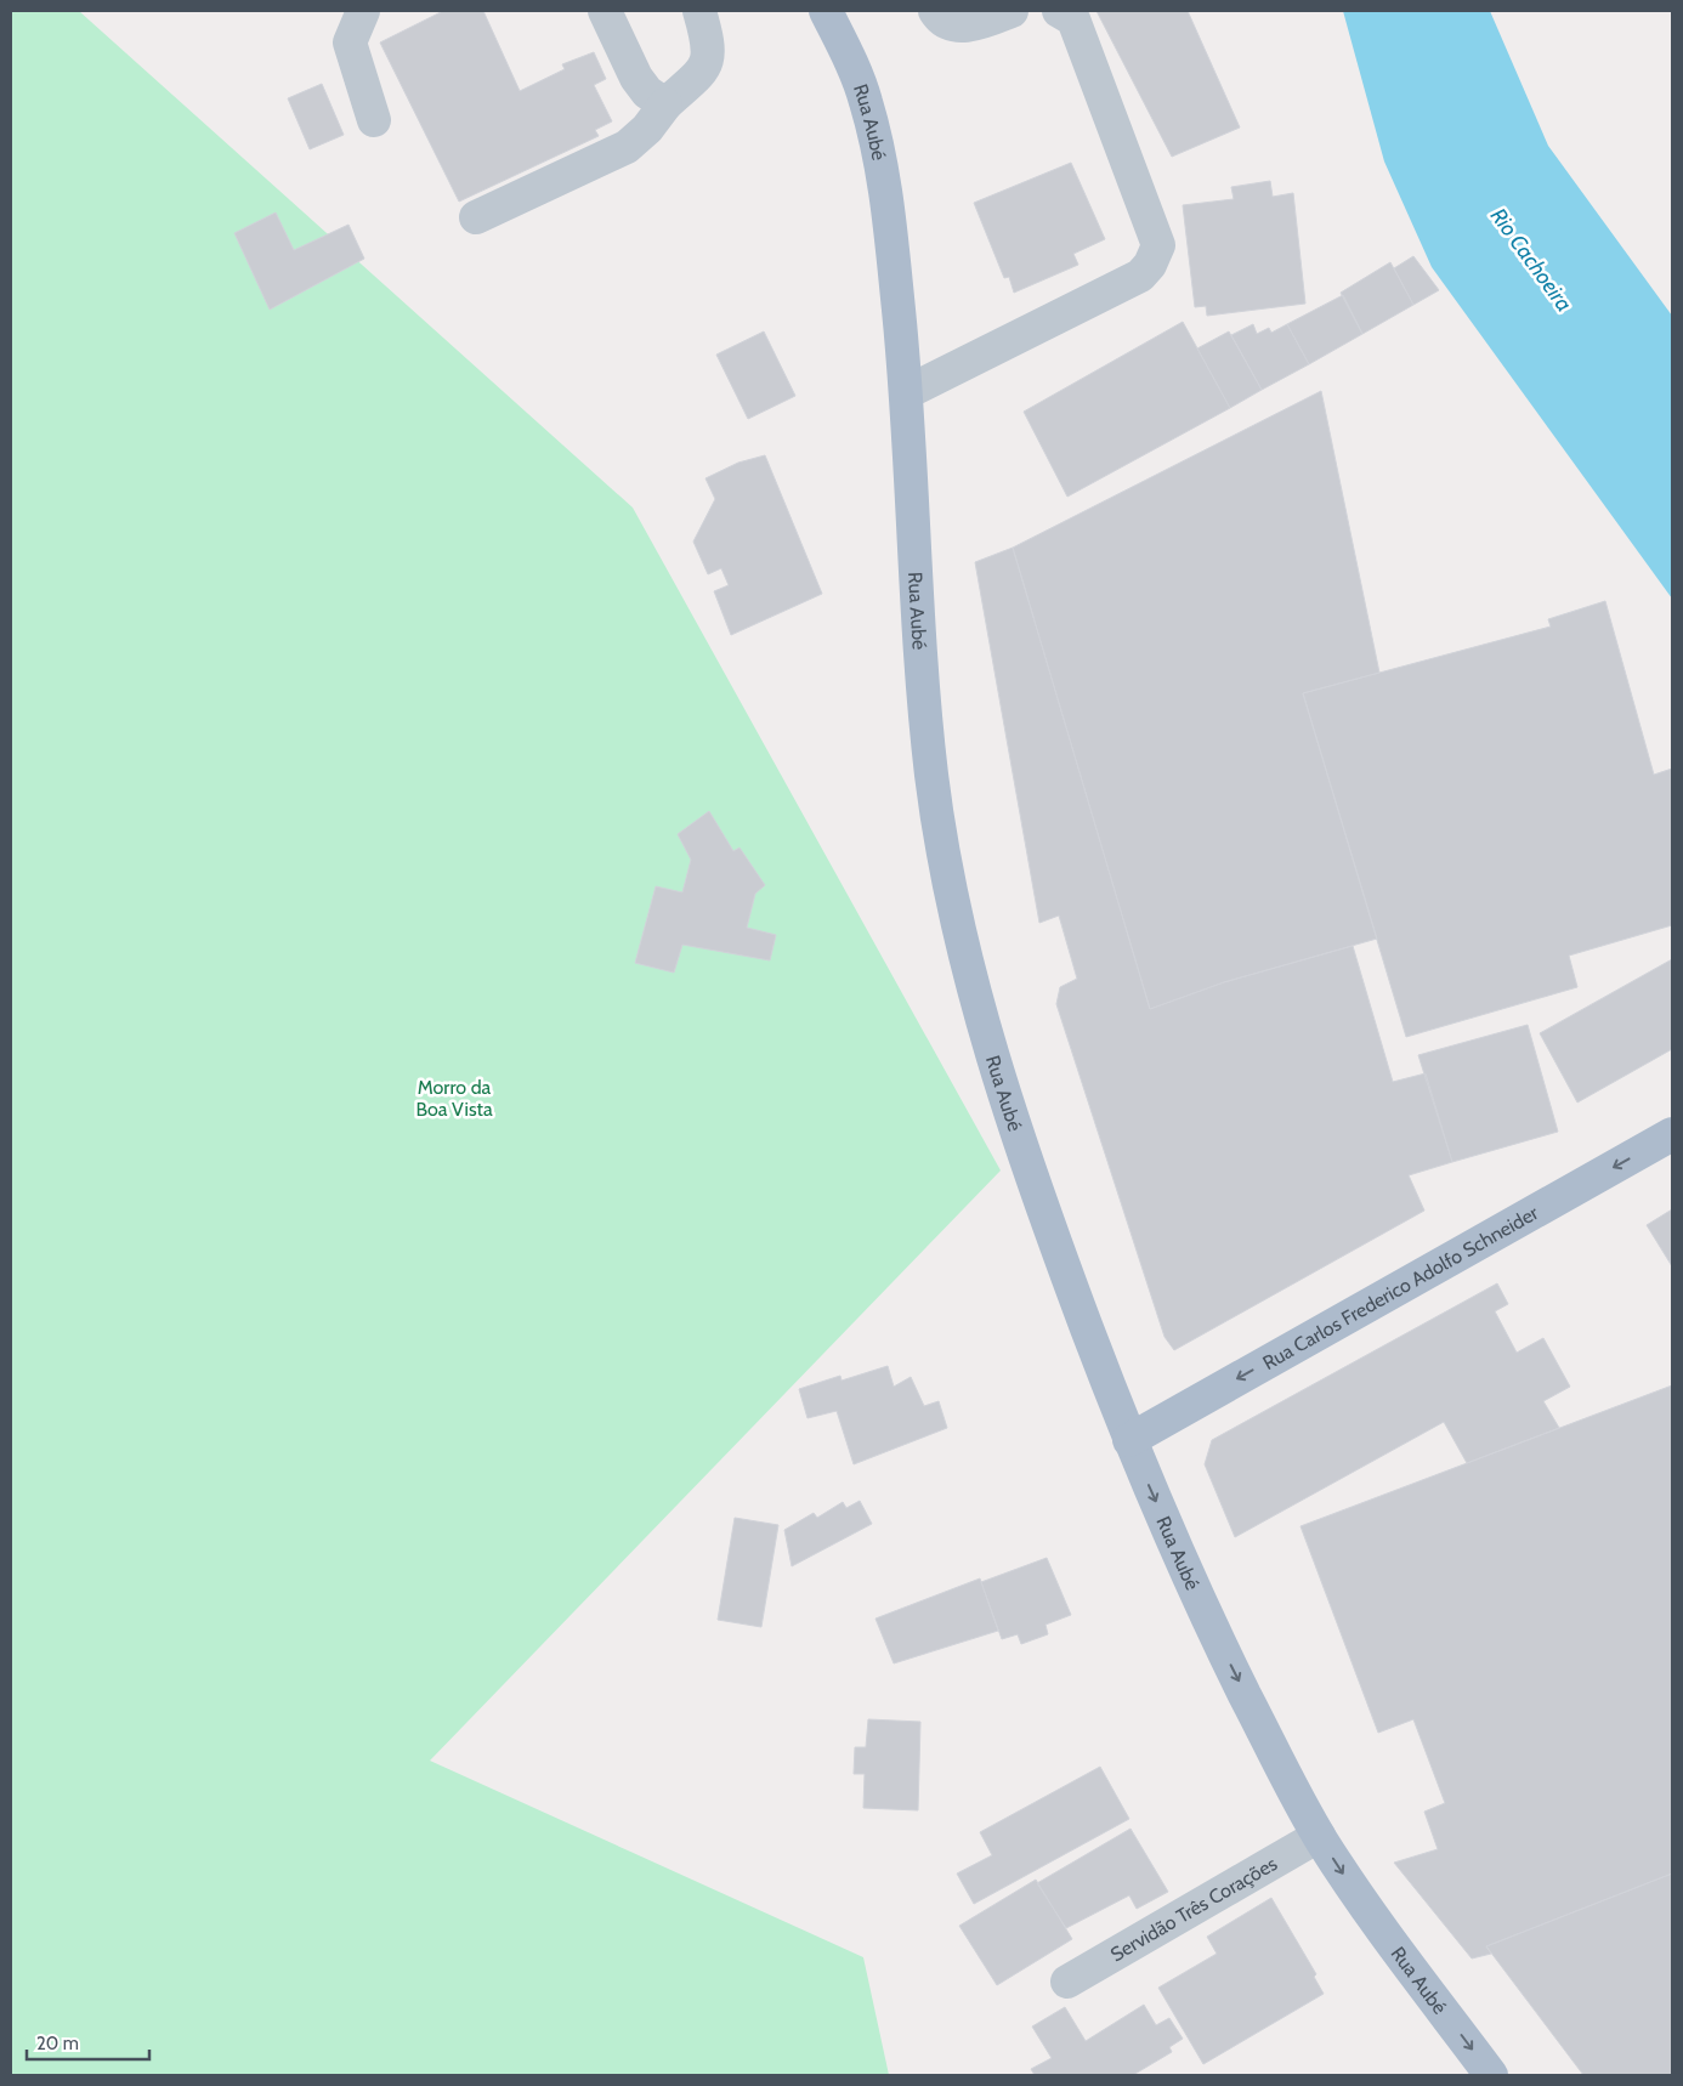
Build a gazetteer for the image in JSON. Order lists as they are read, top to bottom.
{
  "streets": {
    "main road": ["Rua Aubé", "Rua Carlos Frederico Adolfo Schneider"],
    "street": ["Servidão Três Corações"]
  },
  "crossings": [
    ["Rua Aubé", "Rua Carlos Frederico Adolfo Schneider"],
    ["Rua Aubé", "Servidão Três Corações"]
  ],
  "one_way": ["Rua Carlos Frederico Adolfo Schneider"],
  "water": ["Rio Cachoeira"],
  "parks": ["Morro da Boa Vista"],
  "scale_bar": "20 m"
}
